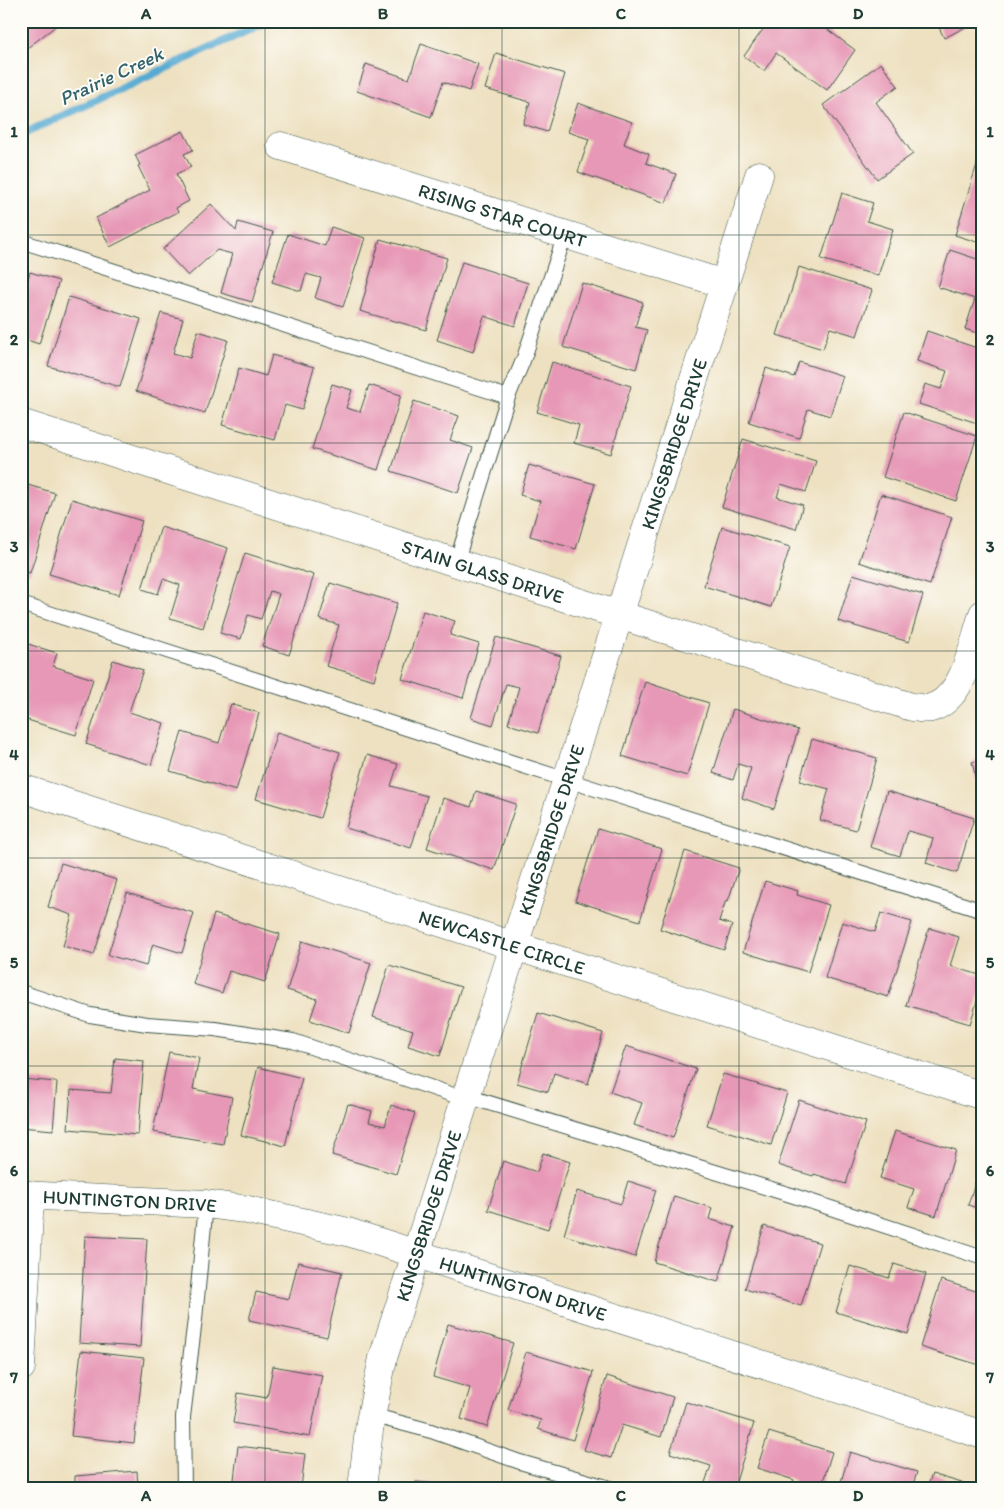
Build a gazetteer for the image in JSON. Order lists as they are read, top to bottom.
{
  "streets": {
    "street": [
      "RISING STAR COURT",
      "KINGSBRIDGE DRIVE",
      "STAIN GLASS DRIVE",
      "NEWCASTLE CIRCLE",
      "HUNTINGTON DRIVE"
    ]
  },
  "crossings": [
    ["RISING STAR COURT", "KINGSBRIDGE DRIVE"],
    ["KINGSBRIDGE DRIVE", "STAIN GLASS DRIVE"],
    ["KINGSBRIDGE DRIVE", "NEWCASTLE CIRCLE"],
    ["KINGSBRIDGE DRIVE", "HUNTINGTON DRIVE"]
  ],
  "water": ["Prairie Creek"],
  "grid": {
    "columns": [
      "A",
      "B",
      "C",
      "D"
    ],
    "rows": [
      "1",
      "2",
      "3",
      "4",
      "5",
      "6",
      "7"
    ]
  }
}
